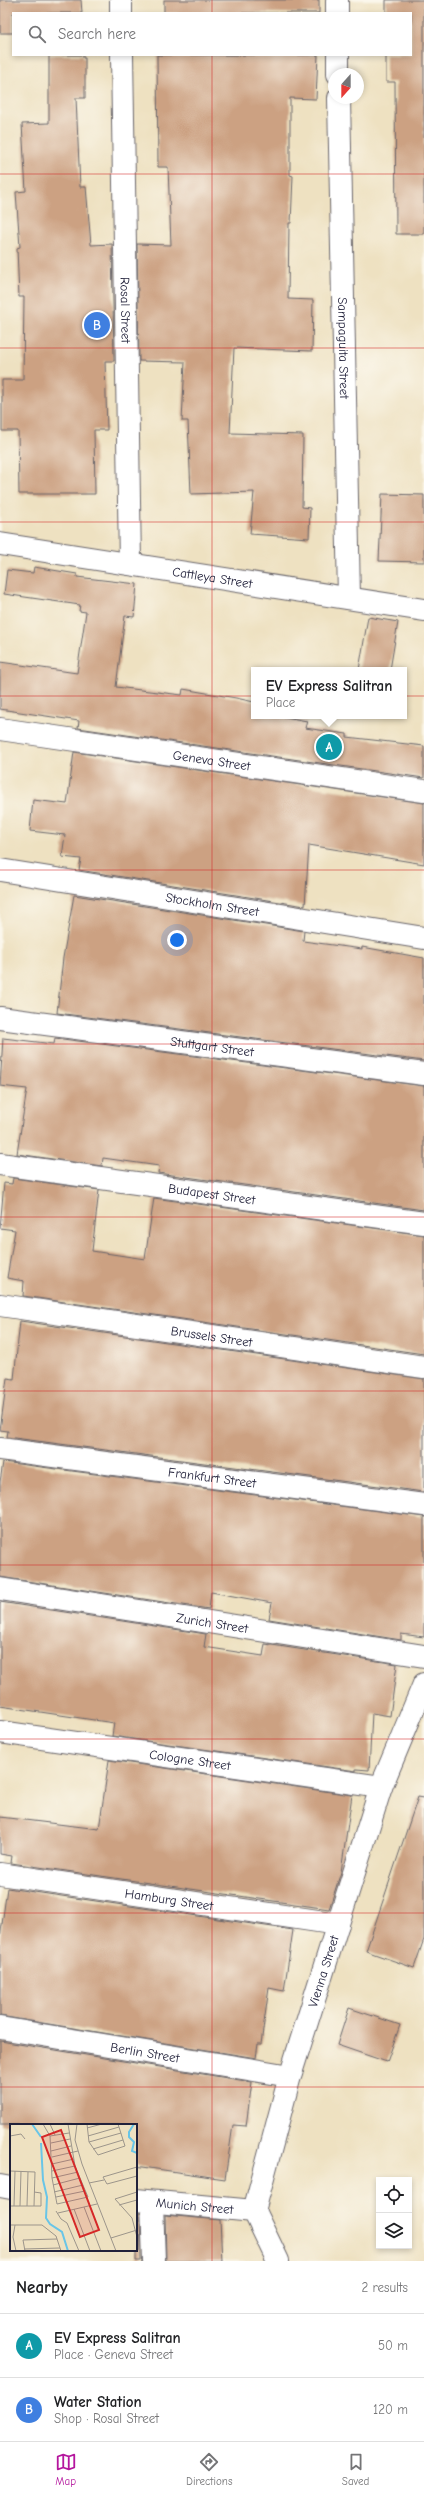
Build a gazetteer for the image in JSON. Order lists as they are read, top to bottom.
{
  "streets": {
    "street": [
      "Rosal Street",
      "Sampaguita Street",
      "Cattleya Street",
      "Geneva Street",
      "Stockholm Street",
      "Stuttgart Street",
      "Budapest Street",
      "Brussels Street",
      "Frankfurt Street",
      "Zurich Street",
      "Cologne Street",
      "Hamburg Street",
      "Vienna Street",
      "Berlin Street",
      "Munich Street"
    ]
  },
  "crossings": [
    ["Rosal Street", "Cattleya Street"],
    ["Sampaguita Street", "Cattleya Street"],
    ["Cologne Street", "Vienna Street"],
    ["Hamburg Street", "Vienna Street"],
    ["Vienna Street", "Berlin Street"],
    ["Vienna Street", "Munich Street"]
  ],
  "north": "bottom",
  "page": {
    "search": "Search here",
    "pins": ["B", "A"],
    "popup": ["EV Express Salitran", "Place"],
    "heading": ["Nearby", "2 results"],
    "list": [
      {
        "mark": "A",
        "name": "EV Express Salitran",
        "note": "Place · Geneva Street",
        "value": "50 m"
      },
      {
        "mark": "B",
        "name": "Water Station",
        "note": "Shop · Rosal Street",
        "value": "120 m"
      }
    ],
    "nav": ["Map", "Directions", "Saved"]
  }
}
